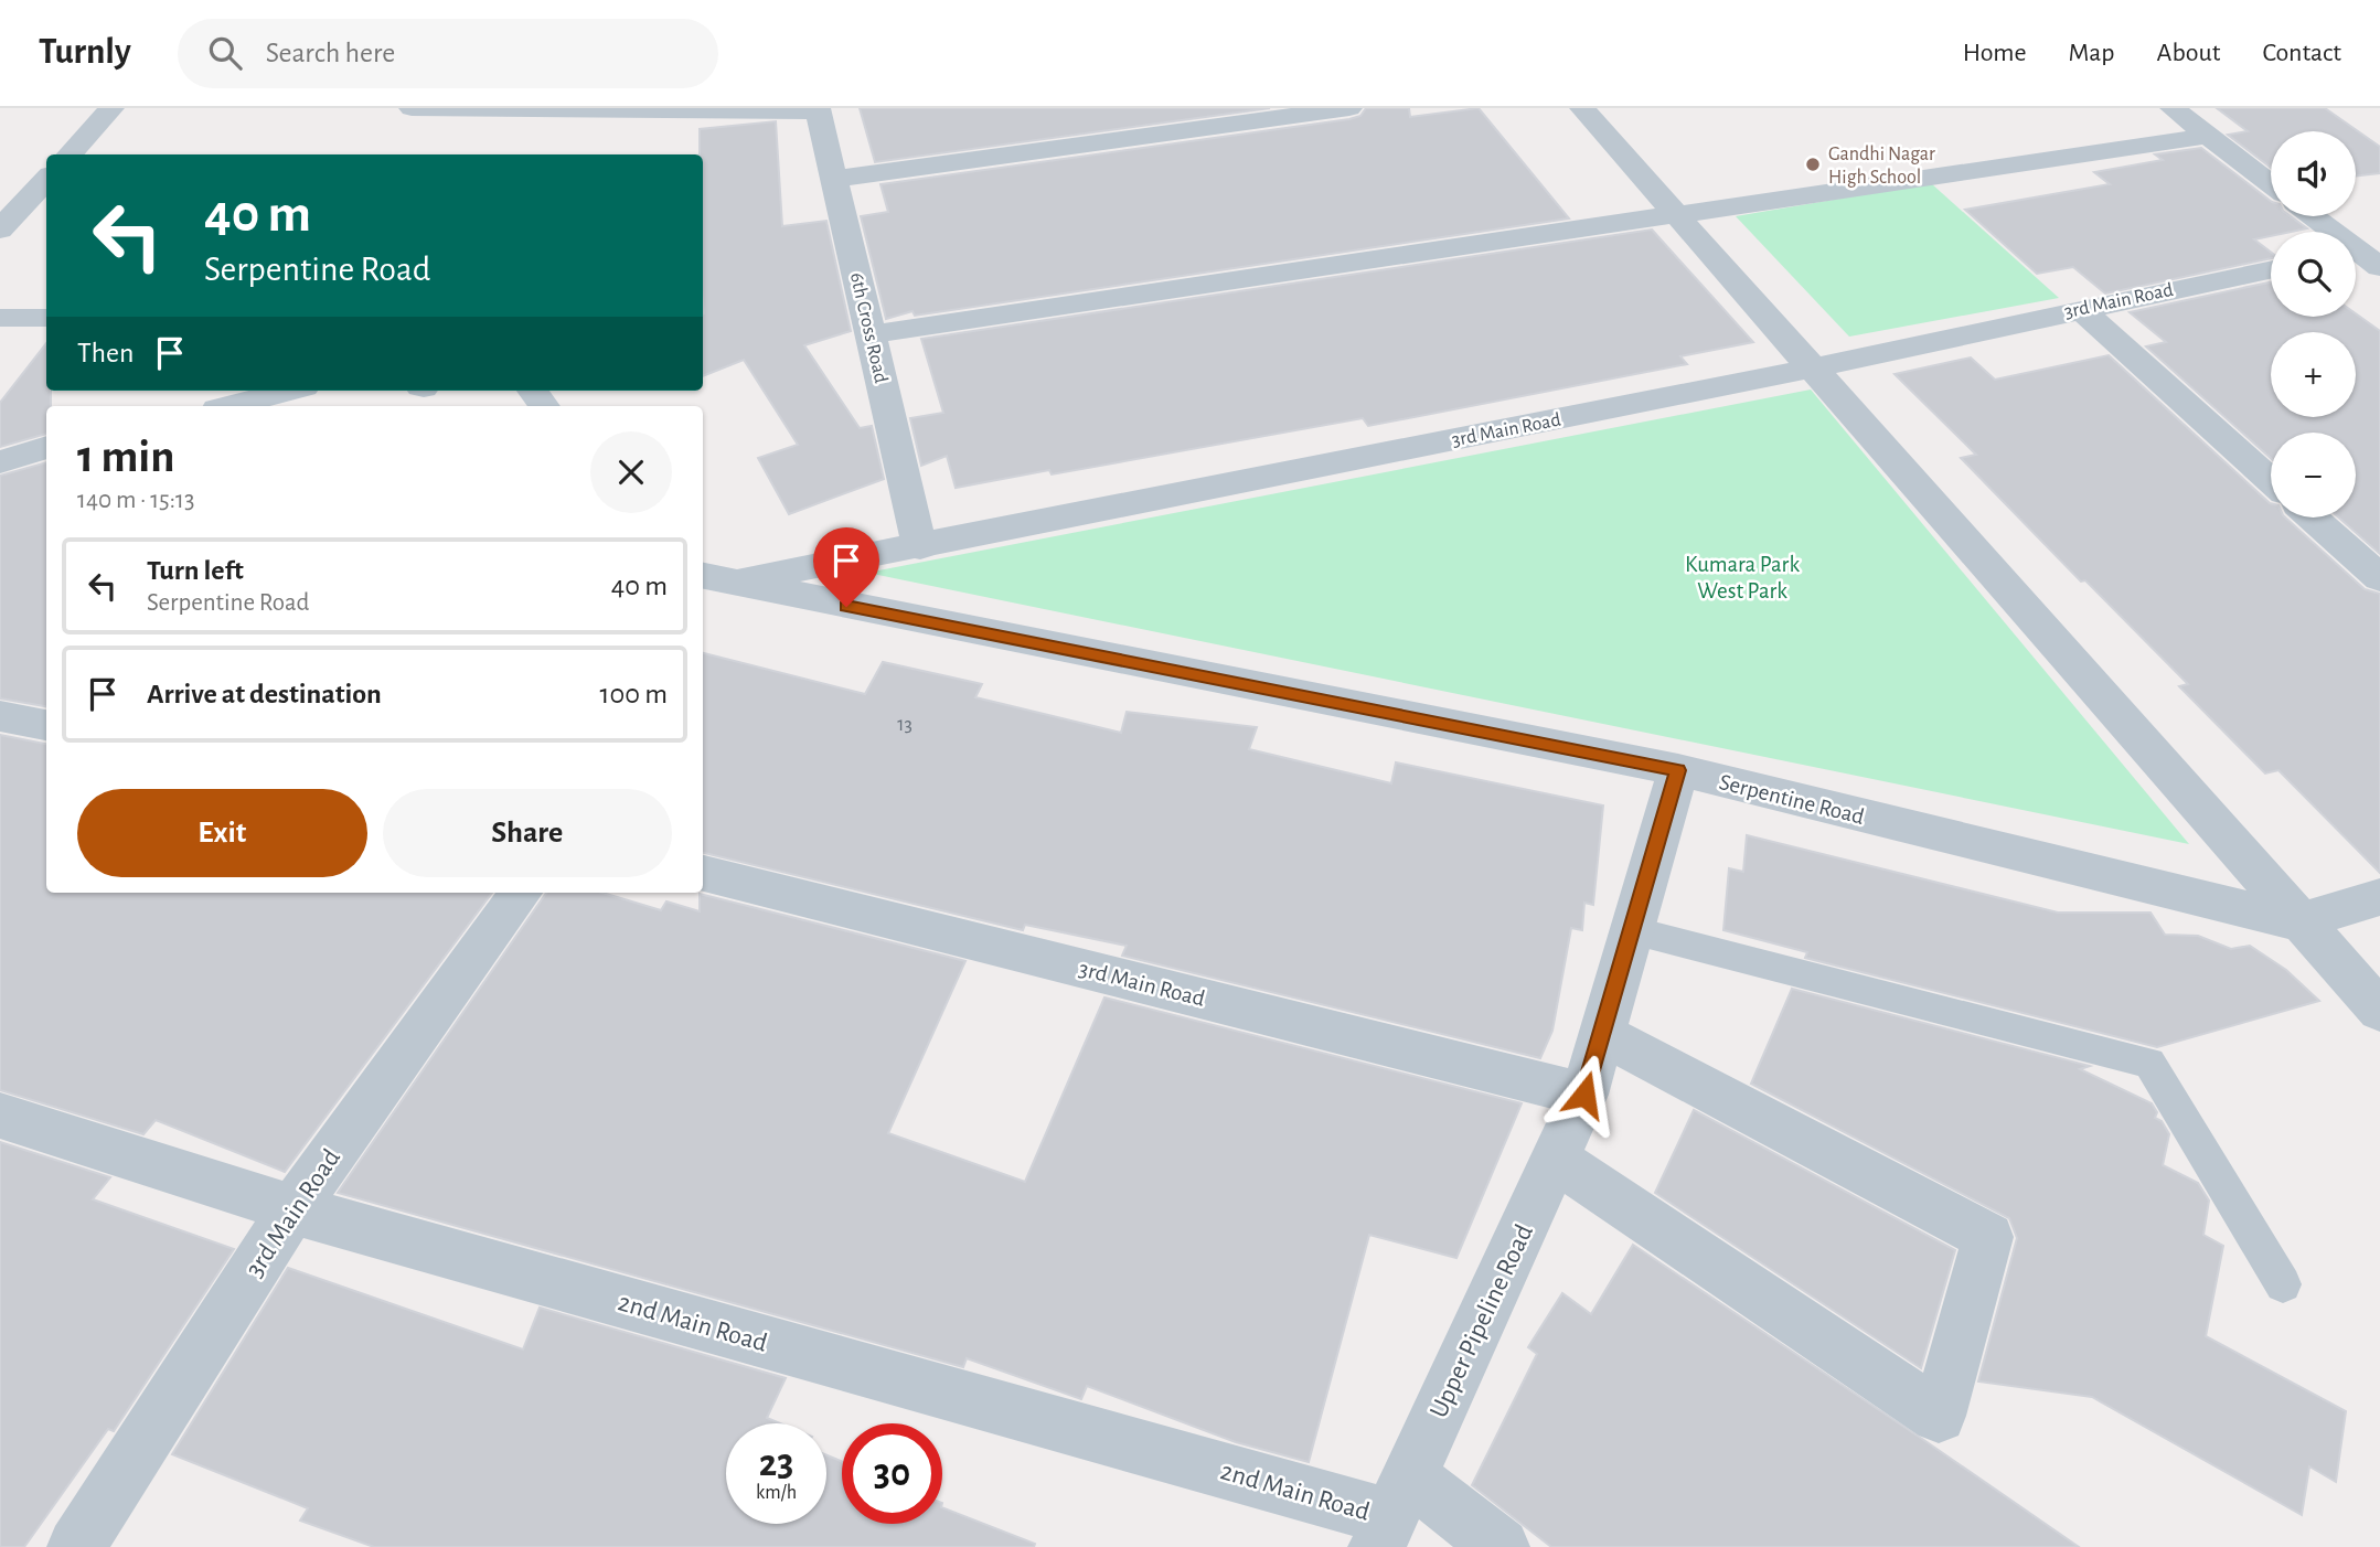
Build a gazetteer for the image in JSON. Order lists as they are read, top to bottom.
{
  "streets": {
    "street": [
      "3rd Main Road",
      "6th Cross Road",
      "Serpentine Road",
      "Upper Pipeline Road",
      "2nd Main Road"
    ]
  },
  "crossings": [
    ["3rd Main Road", "6th Cross Road"],
    ["3rd Main Road", "Serpentine Road"],
    ["3rd Main Road", "Upper Pipeline Road"],
    ["3rd Main Road", "2nd Main Road"],
    ["Serpentine Road", "Upper Pipeline Road"],
    ["Upper Pipeline Road", "2nd Main Road"]
  ],
  "parks": ["Kumara Park West Park"],
  "places": ["Gandhi Nagar High School"],
  "house_numbers": ["13"],
  "page": {
    "header": "Turnly",
    "search": "Search here",
    "nav": [
      "Home",
      "Map",
      "About",
      "Contact"
    ],
    "map_buttons": ["+", "−"],
    "turn": ["40 m", "Serpentine Road"],
    "then": "Then",
    "heading": ["1 min", "140 m · 15:13"],
    "list": [
      {
        "name": "Turn left",
        "note": "Serpentine Road",
        "value": "40 m"
      },
      {
        "name": "Arrive at destination",
        "value": "100 m"
      }
    ],
    "buttons": ["Exit", "Share"],
    "speed": "23 km/h",
    "limit": "30"
  }
}
